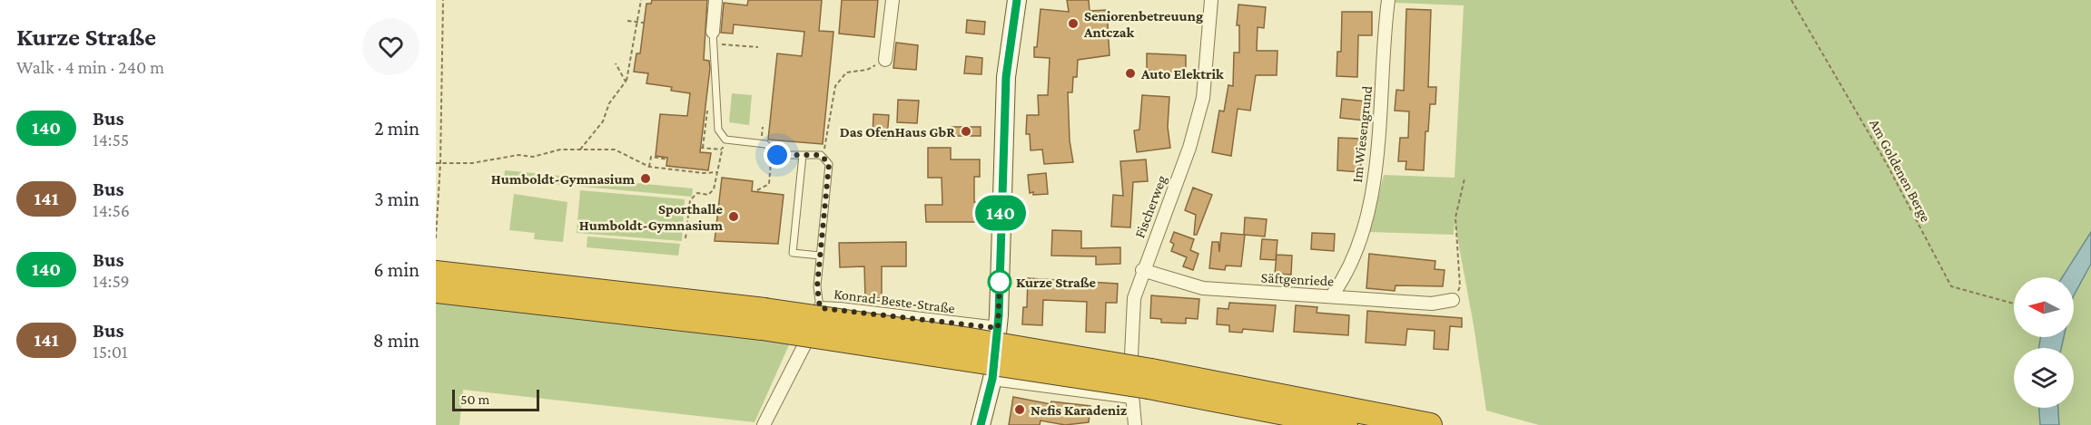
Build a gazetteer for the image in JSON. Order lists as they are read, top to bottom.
{
  "streets": {
    "street": [
      "Im Wiesengrund",
      "Fischerweg",
      "Säftgenriede",
      "Konrad-Beste-Straße"
    ],
    "path": ["Am Goldenen Berge"]
  },
  "crossings": [
    ["Im Wiesengrund", "Säftgenriede"],
    ["Fischerweg", "Säftgenriede"]
  ],
  "places": [
    "Seniorenbetreuung Antczak",
    "Auto Elektrik",
    "Das OfenHaus GbR",
    "Humboldt-Gymnasium",
    "Sporthalle Humboldt-Gymnasium",
    "Kurze Straße",
    "Nefis Karadeniz"
  ],
  "lines": ["bus line 140"],
  "scale_bar": "50 m",
  "north": "left",
  "page": {
    "heading": ["Kurze Straße", "Walk · 4 min · 240 m"],
    "on_map": "140",
    "list": [
      {
        "mark": "140",
        "name": "Bus",
        "note": "14:55",
        "value": "2 min"
      },
      {
        "mark": "141",
        "name": "Bus",
        "note": "14:56",
        "value": "3 min"
      },
      {
        "mark": "140",
        "name": "Bus",
        "note": "14:59",
        "value": "6 min"
      },
      {
        "mark": "141",
        "name": "Bus",
        "note": "15:01",
        "value": "8 min"
      }
    ],
    "scale": "50 m"
  }
}
